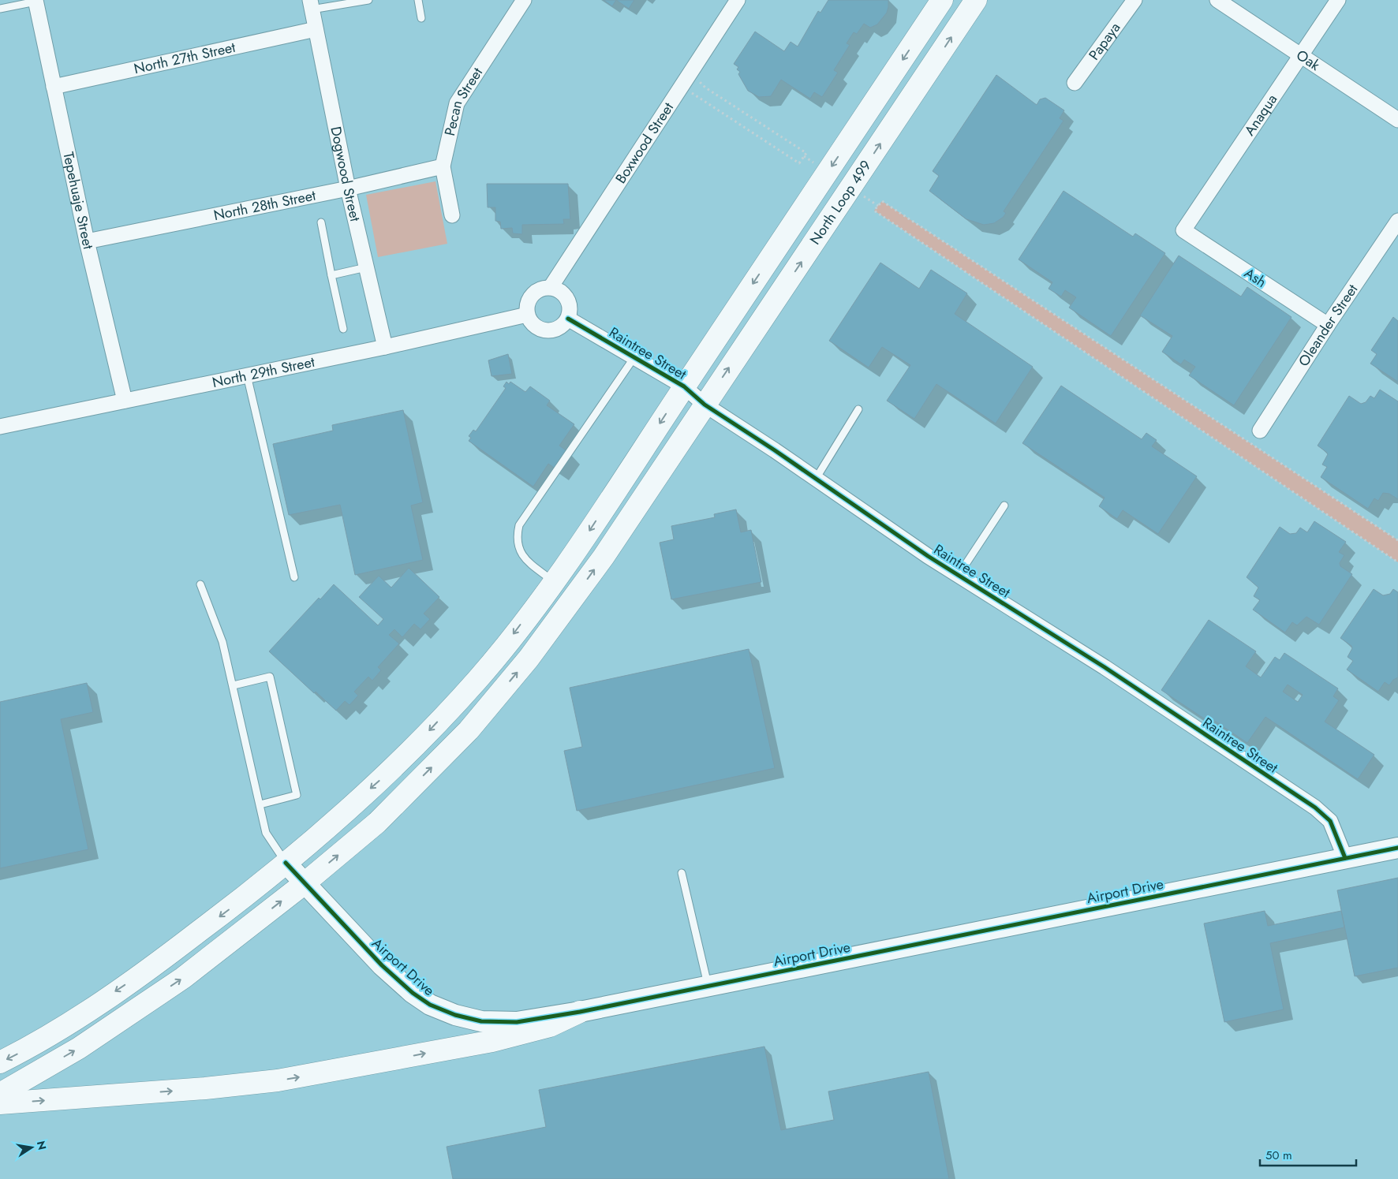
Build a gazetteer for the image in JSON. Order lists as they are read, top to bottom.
{
  "streets": {
    "main road": ["North Loop 499"],
    "street": [
      "Papaya",
      "North 27th Street",
      "Oak",
      "Pecan Street",
      "Anaqua",
      "Boxwood Street",
      "Dogwood Street",
      "Tepehuaje Street",
      "North 28th Street",
      "Ash",
      "Oleander Street",
      "Raintree Street",
      "North 29th Street",
      "Airport Drive"
    ]
  },
  "crossings": [
    ["North 27th Street", "Dogwood Street"],
    ["North 27th Street", "Tepehuaje Street"],
    ["Oak", "Anaqua"],
    ["Pecan Street", "North 28th Street"],
    ["Anaqua", "Ash"],
    ["Boxwood Street", "Raintree Street"],
    ["Boxwood Street", "North 29th Street"],
    ["Dogwood Street", "North 28th Street"],
    ["Dogwood Street", "North 29th Street"],
    ["Tepehuaje Street", "North 28th Street"],
    ["Tepehuaje Street", "North 29th Street"],
    ["North Loop 499", "Raintree Street"],
    ["North Loop 499", "Airport Drive"],
    ["Ash", "Oleander Street"],
    ["Raintree Street", "North 29th Street"],
    ["Raintree Street", "Airport Drive"]
  ],
  "scale_bar": "50 m",
  "north": "right"
}
